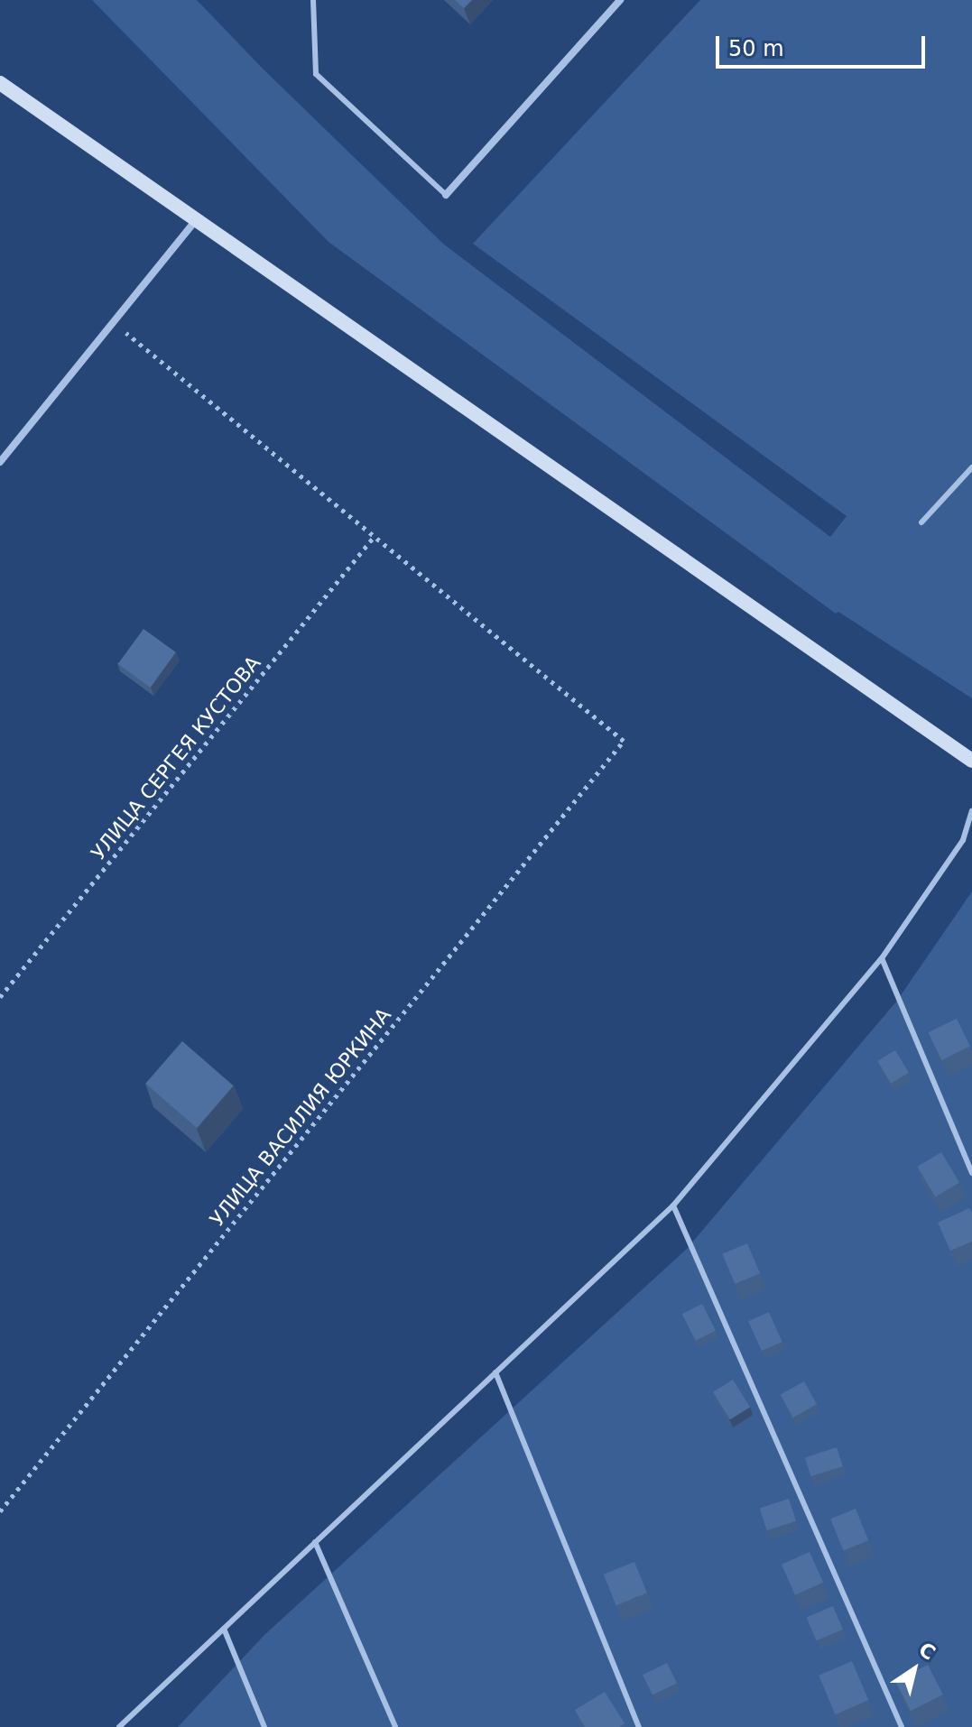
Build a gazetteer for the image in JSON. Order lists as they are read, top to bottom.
{
  "streets": {
    "path": ["УЛИЦА СЕРГЕЯ КУСТОВА", "УЛИЦА ВАСИЛИЯ ЮРКИНА"]
  },
  "crossings": [
    ["УЛИЦА СЕРГЕЯ КУСТОВА", "УЛИЦА ВАСИЛИЯ ЮРКИНА"]
  ],
  "scale_bar": "50 m",
  "north": "top right"
}
